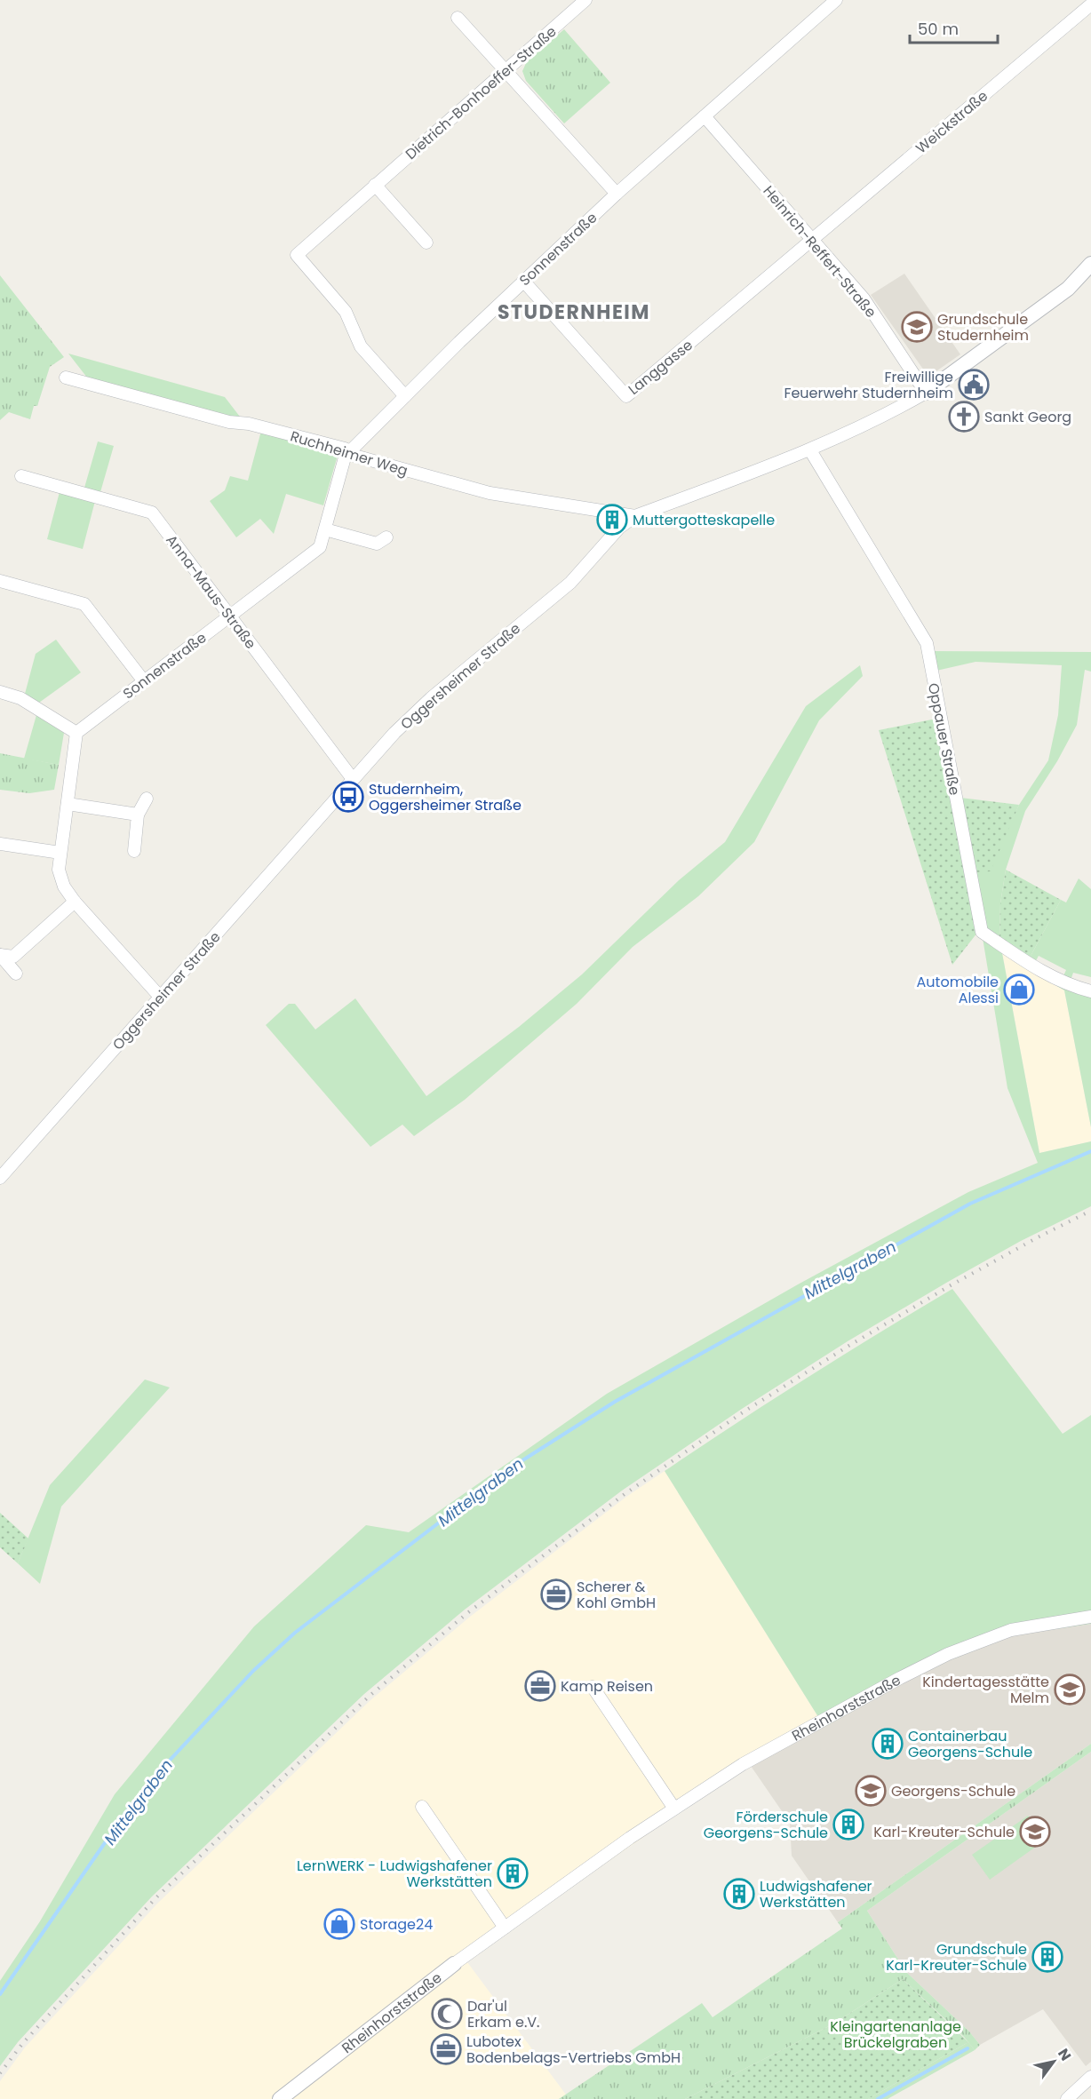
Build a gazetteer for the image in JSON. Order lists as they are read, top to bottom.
{
  "streets": {
    "street": [
      "Dietrich-Bonhoeffer-Straße",
      "Weickstraße",
      "Sonnenstraße",
      "Heinrich-Reffert-Straße",
      "Langgasse",
      "Ruchheimer Weg",
      "Anna-Maus-Straße",
      "Oggersheimer Straße",
      "Oppauer Straße",
      "Rheinhorststraße"
    ]
  },
  "crossings": [
    ["Dietrich-Bonhoeffer-Straße", "Sonnenstraße"],
    ["Weickstraße", "Heinrich-Reffert-Straße"],
    ["Weickstraße", "Langgasse"],
    ["Sonnenstraße", "Heinrich-Reffert-Straße"],
    ["Sonnenstraße", "Langgasse"],
    ["Sonnenstraße", "Ruchheimer Weg"],
    ["Sonnenstraße", "Anna-Maus-Straße"],
    ["Heinrich-Reffert-Straße", "Langgasse"],
    ["Heinrich-Reffert-Straße", "Oggersheimer Straße"],
    ["Ruchheimer Weg", "Oggersheimer Straße"],
    ["Anna-Maus-Straße", "Oggersheimer Straße"],
    ["Oggersheimer Straße", "Oppauer Straße"]
  ],
  "districts": ["STUDERNHEIM"],
  "water": ["Mittelgraben"],
  "parks": ["Kleingartenanlage Brückelgraben"],
  "places": {
    "school or university": [
      "Grundschule Studernheim",
      "Kindertagesstätte Melm",
      "Georgens-Schule",
      "Karl-Kreuter-Schule"
    ],
    "public building": ["Freiwillige Feuerwehr Studernheim"],
    "church": ["Sankt Georg"],
    "building": [
      "Muttergotteskapelle",
      "Containerbau Georgens-Schule",
      "Förderschule Georgens-Schule",
      "LernWERK - Ludwigshafener Werkstätten",
      "Ludwigshafener Werkstätten",
      "Grundschule Karl-Kreuter-Schule"
    ],
    "bus stop": ["Studernheim, Oggersheimer Straße"],
    "shop": ["Automobile Alessi", "Storage24"],
    "office": ["Scherer & Kohl GmbH", "Kamp Reisen", "Lubotex Bodenbelags-Vertriebs GmbH"],
    "mosque": ["Dar'ul Erkam e.V."]
  },
  "scale_bar": "50 m",
  "north": "top right"
}
